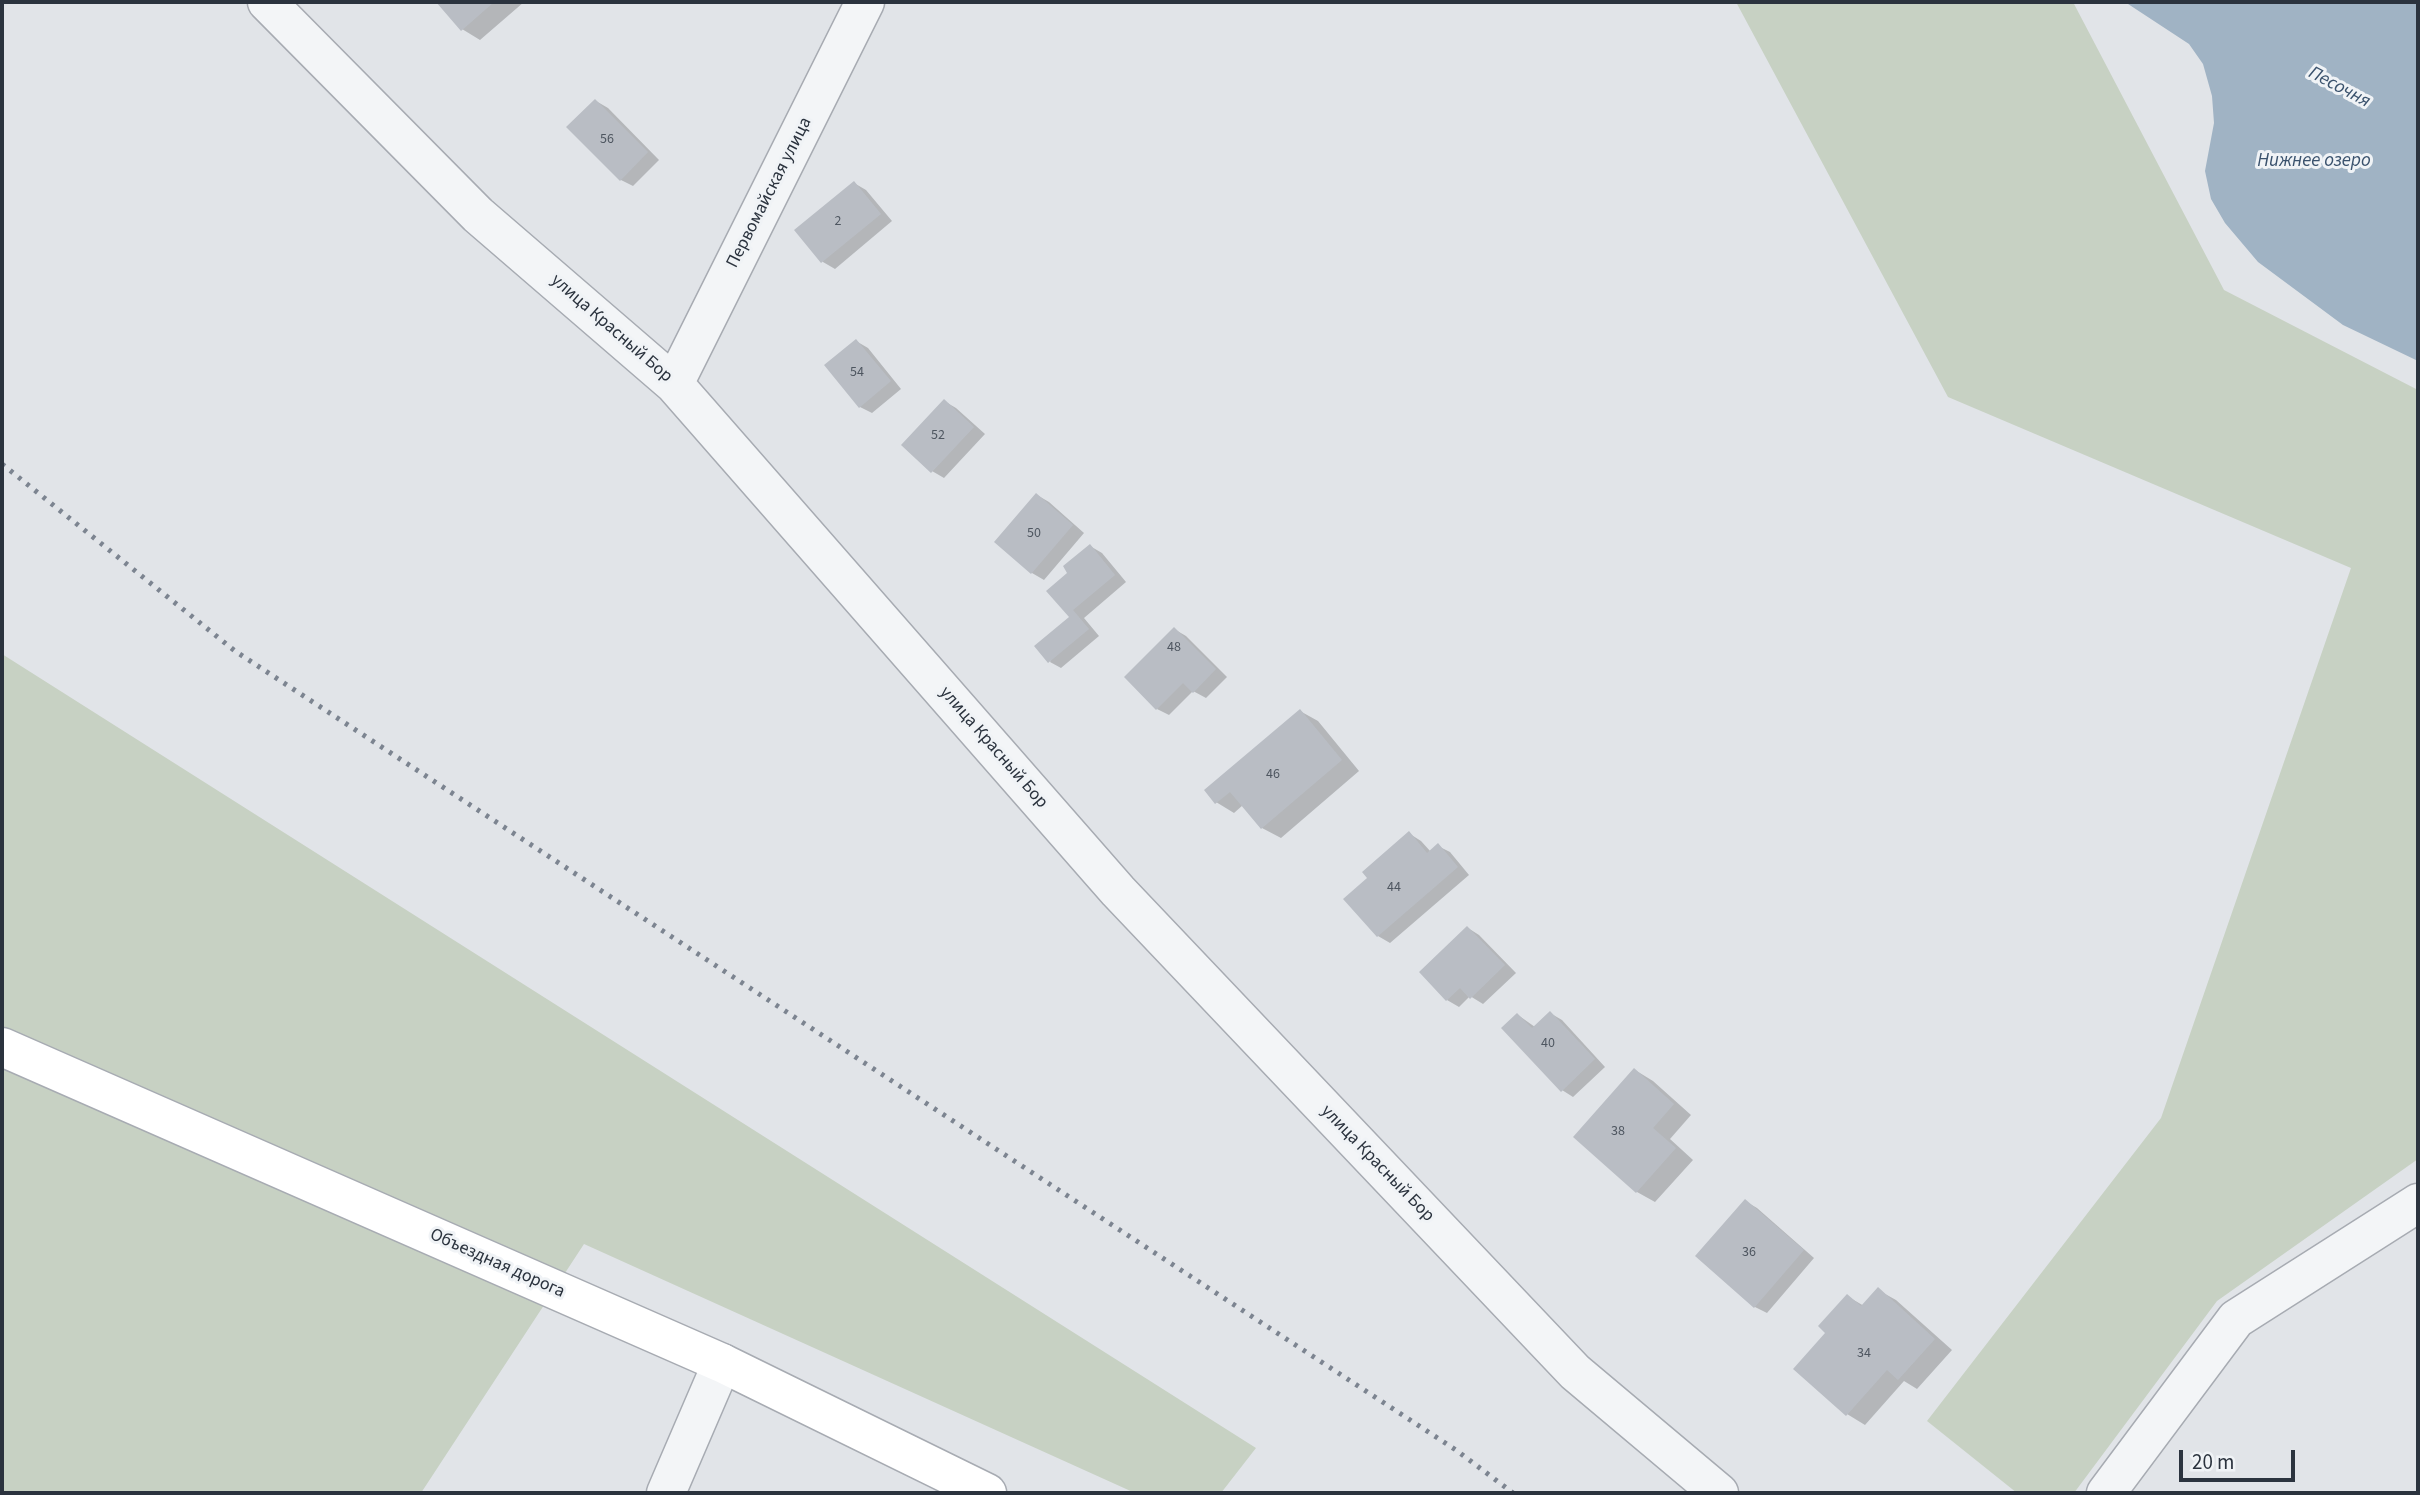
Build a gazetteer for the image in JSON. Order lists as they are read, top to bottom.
{
  "streets": {
    "main road": ["Объездная дорога"],
    "street": ["Первомайская улица", "улица Красный Бор"]
  },
  "crossings": [
    ["Первомайская улица", "улица Красный Бор"]
  ],
  "water": ["Песочня", "Нижнее озеро"],
  "house_numbers": [
    "56",
    "2",
    "54",
    "52",
    "50",
    "48",
    "46",
    "44",
    "40",
    "38",
    "36",
    "34"
  ],
  "scale_bar": "20 m"
}
